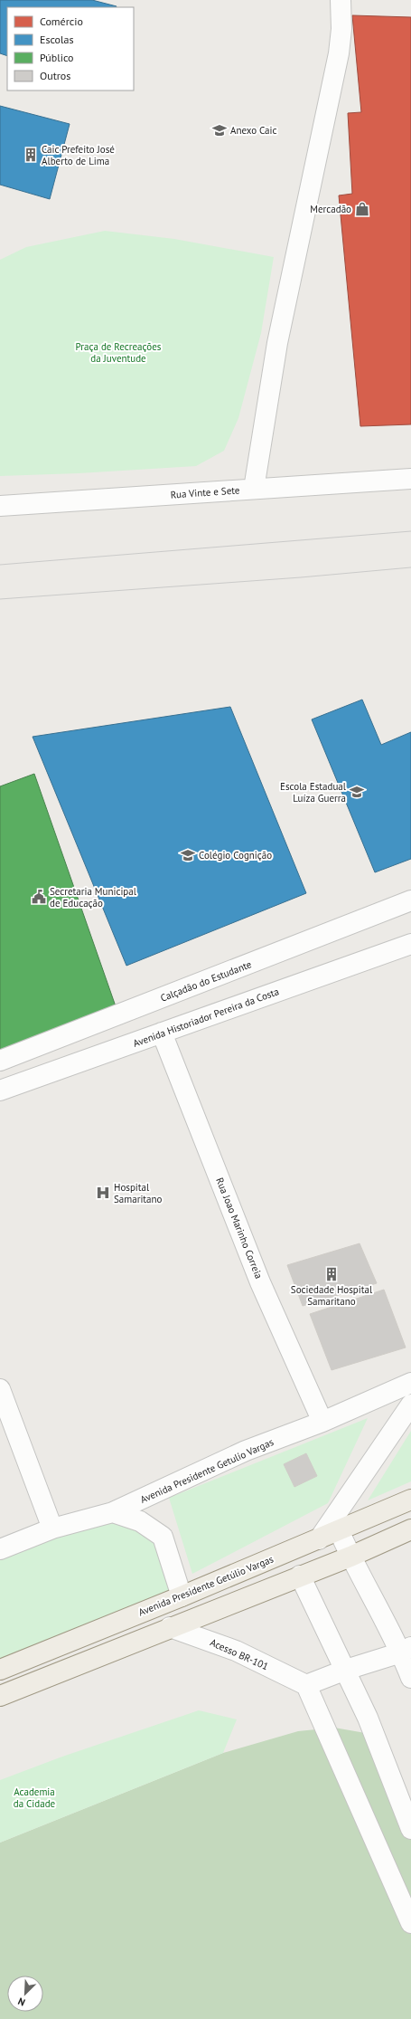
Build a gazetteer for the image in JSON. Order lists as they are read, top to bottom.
{
  "streets": {
    "main road": ["Avenida Presidente Getúlio Vargas"],
    "street": [
      "Rua Vinte e Sete",
      "Calçadão do Estudante",
      "Avenida Historiador Pereira da Costa",
      "Rua Joao Marinho Correia",
      "Avenida Presidente Getulio Vargas",
      "Acesso BR-101"
    ]
  },
  "crossings": [
    ["Avenida Historiador Pereira da Costa", "Rua Joao Marinho Correia"],
    ["Rua Joao Marinho Correia", "Avenida Presidente Getulio Vargas"]
  ],
  "parks": ["Praça de Recreações da Juventude", "Academia da Cidade"],
  "places": {
    "school or university": ["Anexo Caic", "Escola Estadual Luíza Guerra", "Colégio Cognição"],
    "building": ["Caic Prefeito José Alberto de Lima", "Sociedade Hospital Samaritano"],
    "shop": ["Mercadão"],
    "public building": ["Secretaria Municipal de Educação"],
    "hospital": ["Hospital Samaritano"]
  },
  "legend": [
    "Comércio",
    "Escolas",
    "Público",
    "Outros"
  ],
  "north": "bottom left"
}
